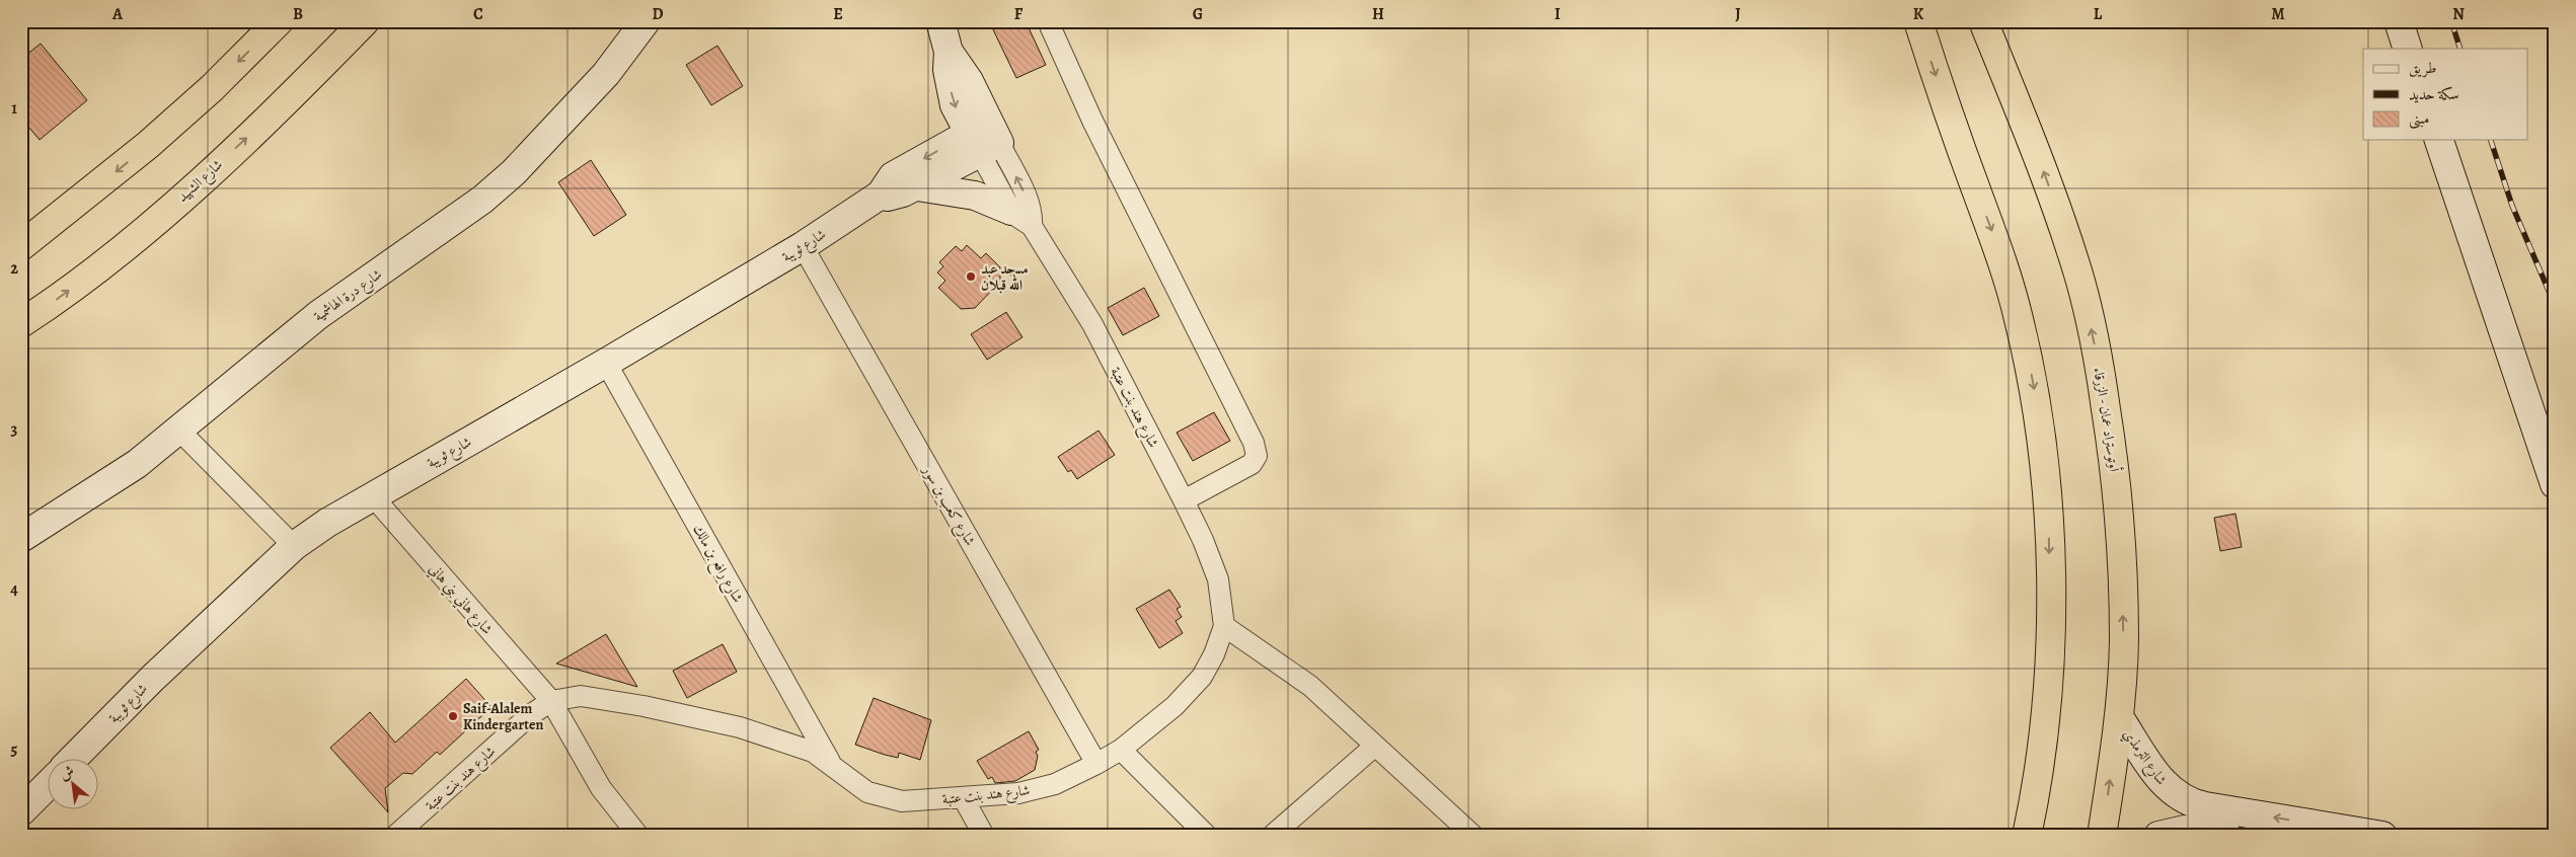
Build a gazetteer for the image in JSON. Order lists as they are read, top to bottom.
{
  "streets": {
    "highway": ["شارع الشهيد", "أوتوستراد عمان - الزرقاء"],
    "street": [
      "شارع ثويبة",
      "شارع درة الهاشمية",
      "شارع هند بنت عتبة",
      "شارع كعب بن سور",
      "شارع رافع بن مالك",
      "شارع هاني بني هاني",
      "شارع الترمذي"
    ]
  },
  "crossings": [
    ["شارع ثويبة", "شارع هند بنت عتبة"],
    ["شارع ثويبة", "شارع كعب بن سور"],
    ["شارع ثويبة", "شارع رافع بن مالك"],
    ["شارع ثويبة", "شارع هاني بني هاني"],
    ["شارع هند بنت عتبة", "شارع كعب بن سور"],
    ["شارع هند بنت عتبة", "شارع رافع بن مالك"],
    ["شارع هند بنت عتبة", "شارع هاني بني هاني"],
    ["أوتوستراد عمان - الزرقاء", "شارع الترمذي"]
  ],
  "one_way": ["شارع الترمذي"],
  "places": ["مسجد عبد الله قبلان", "Saif-Alalem Kindergarten"],
  "legend": ["طريق", "سكة حديد", "مبنى"],
  "north": "top left",
  "grid": {
    "columns": [
      "A",
      "B",
      "C",
      "D",
      "E",
      "F",
      "G",
      "H",
      "I",
      "J",
      "K",
      "L",
      "M",
      "N"
    ],
    "rows": [
      "1",
      "2",
      "3",
      "4",
      "5"
    ]
  }
}
